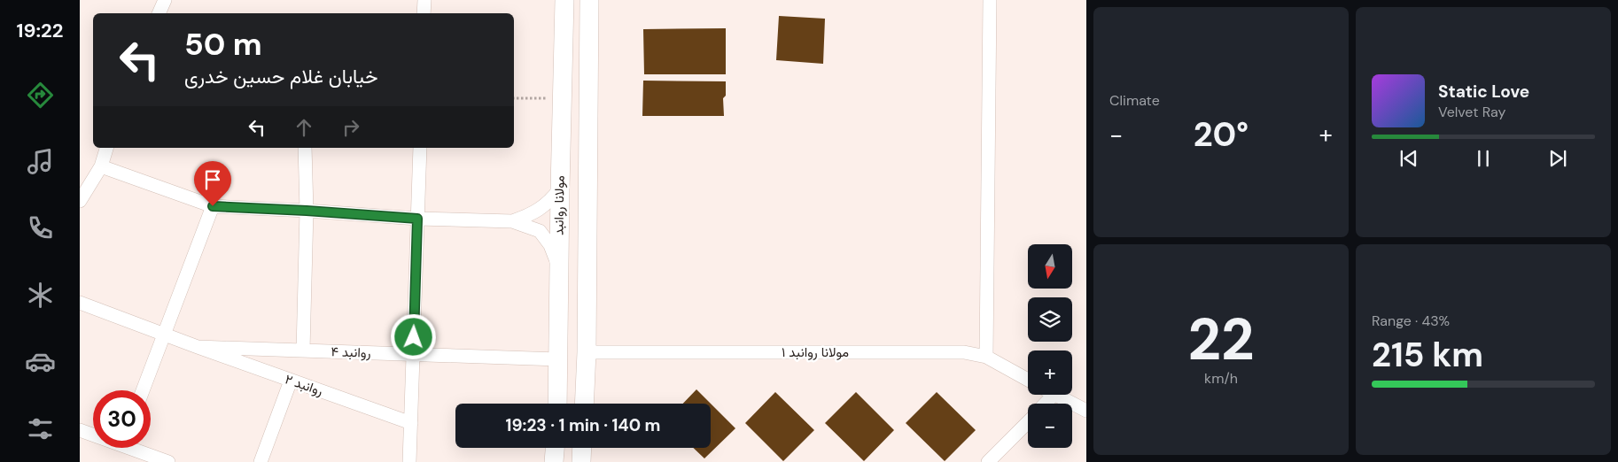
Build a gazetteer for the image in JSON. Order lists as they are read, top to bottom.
{
  "streets": {
    "street": [
      "مولانا روانبد",
      "روانبد ۴",
      "مولانا روانبد ۱",
      "روانبد ۲"
    ]
  },
  "crossings": [
    ["مولانا روانبد", "روانبد ۴"],
    ["روانبد ۴", "روانبد ۲"]
  ],
  "north": "bottom",
  "page": {
    "tabs": "19:22",
    "tile": [
      "Climate",
      ["22", "km/h"],
      ["Range · 43%", "215 km"]
    ],
    "turn": ["50 m", "خیابان غلام حسین خدری"],
    "song": ["Static Love", "Velvet Ray"],
    "heat": ["−", "20°", "+"],
    "map_buttons": ["+", "−"],
    "limit": "30",
    "trip": "19:23 · 1 min · 140 m"
  }
}
